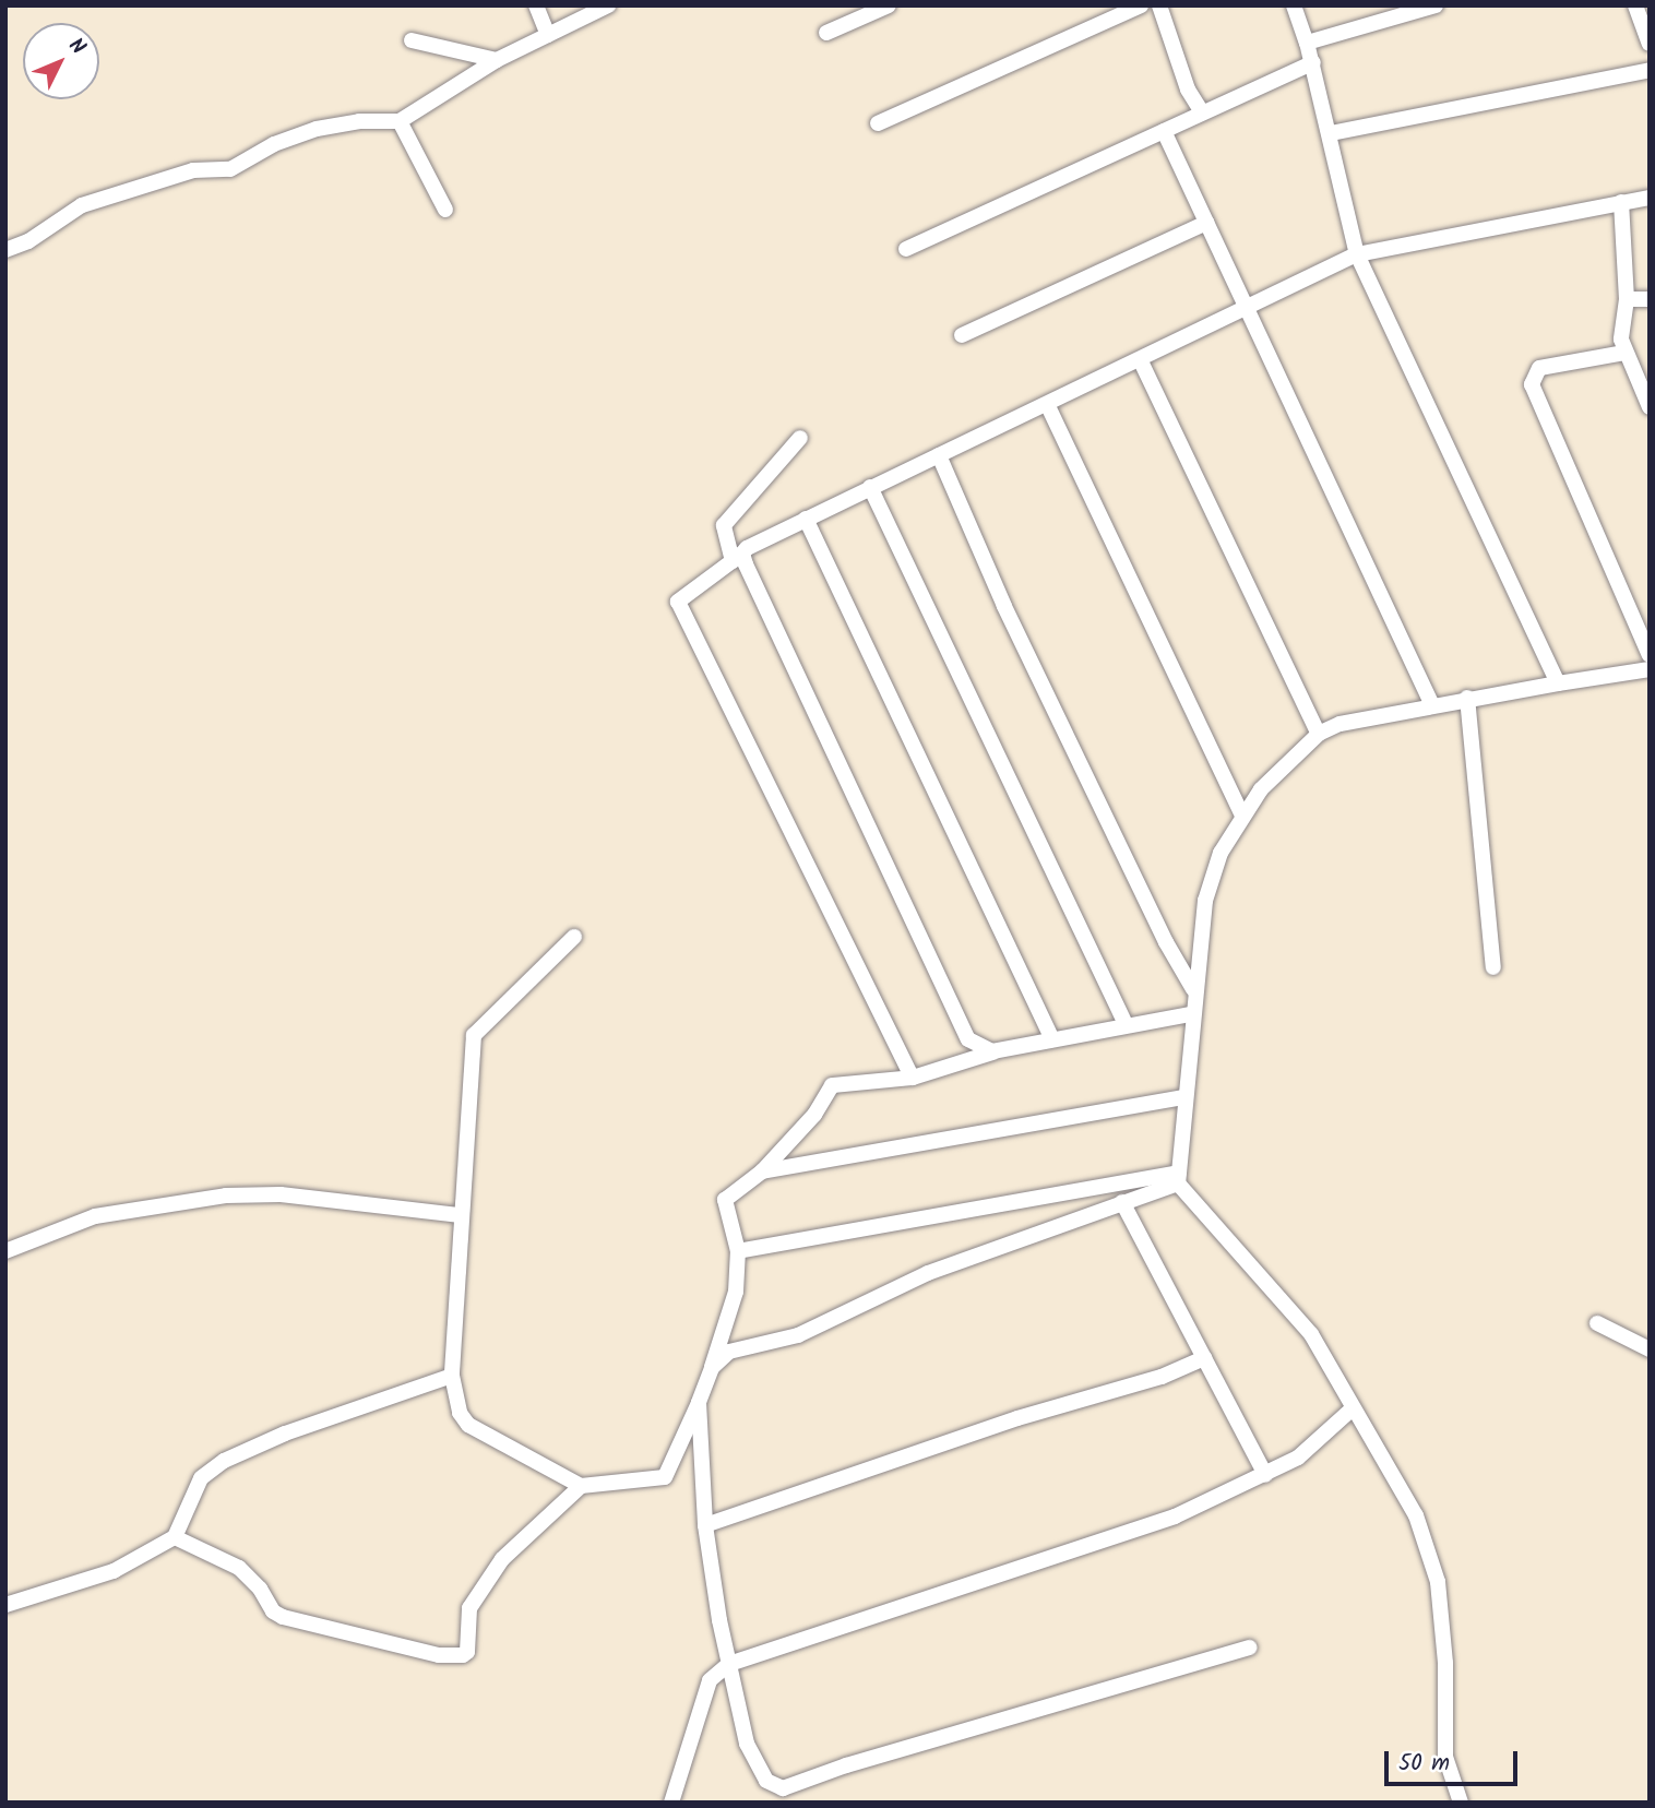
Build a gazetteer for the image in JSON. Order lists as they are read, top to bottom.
{
  "scale_bar": "50 m",
  "north": "top right"
}
